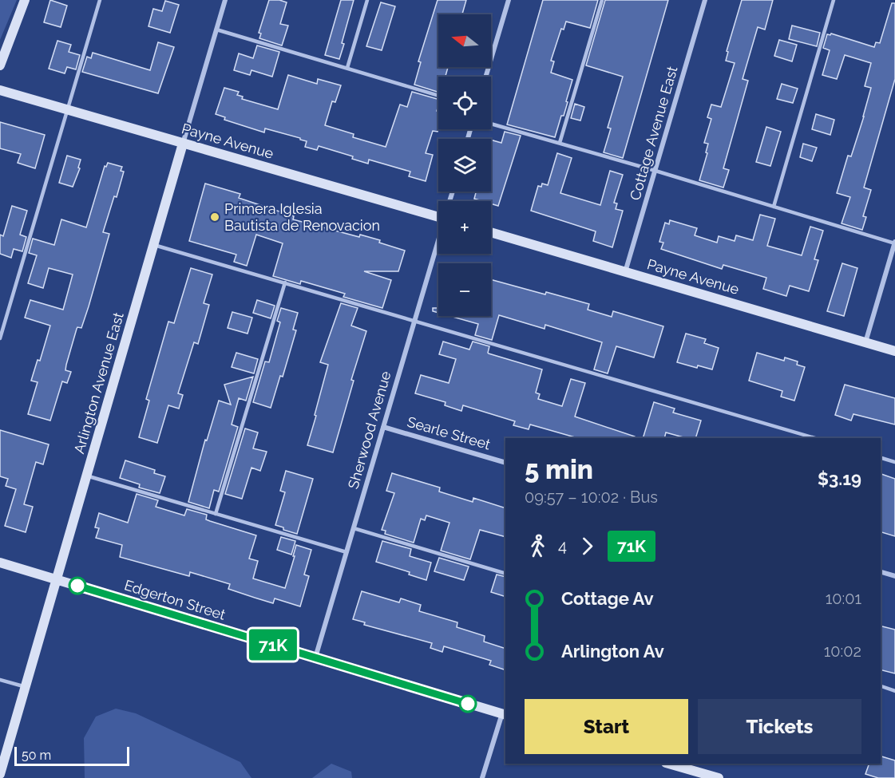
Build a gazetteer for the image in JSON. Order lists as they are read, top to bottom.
{
  "streets": {
    "street": [
      "Cottage Avenue East",
      "Payne Avenue",
      "Arlington Avenue East",
      "Sherwood Avenue",
      "Searle Street",
      "Edgerton Street"
    ]
  },
  "crossings": [
    ["Cottage Avenue East", "Payne Avenue"],
    ["Payne Avenue", "Arlington Avenue East"],
    ["Arlington Avenue East", "Edgerton Street"],
    ["Sherwood Avenue", "Searle Street"],
    ["Sherwood Avenue", "Edgerton Street"]
  ],
  "places": ["Primera Iglesia Bautista de Renovacion"],
  "lines": ["bus line 71K"],
  "scale_bar": "50 m",
  "north": "left",
  "page": {
    "on_map": "71K",
    "map_buttons": ["+", "−"],
    "heading": ["5 min", "09:57 – 10:02 · Bus", "$3.19"],
    "legs": ["4", "71K"],
    "list": [
      {
        "name": "Cottage Av",
        "value": "10:01"
      },
      {
        "name": "Arlington Av",
        "value": "10:02"
      }
    ],
    "buttons": ["Start", "Tickets"],
    "scale": "50 m"
  }
}
